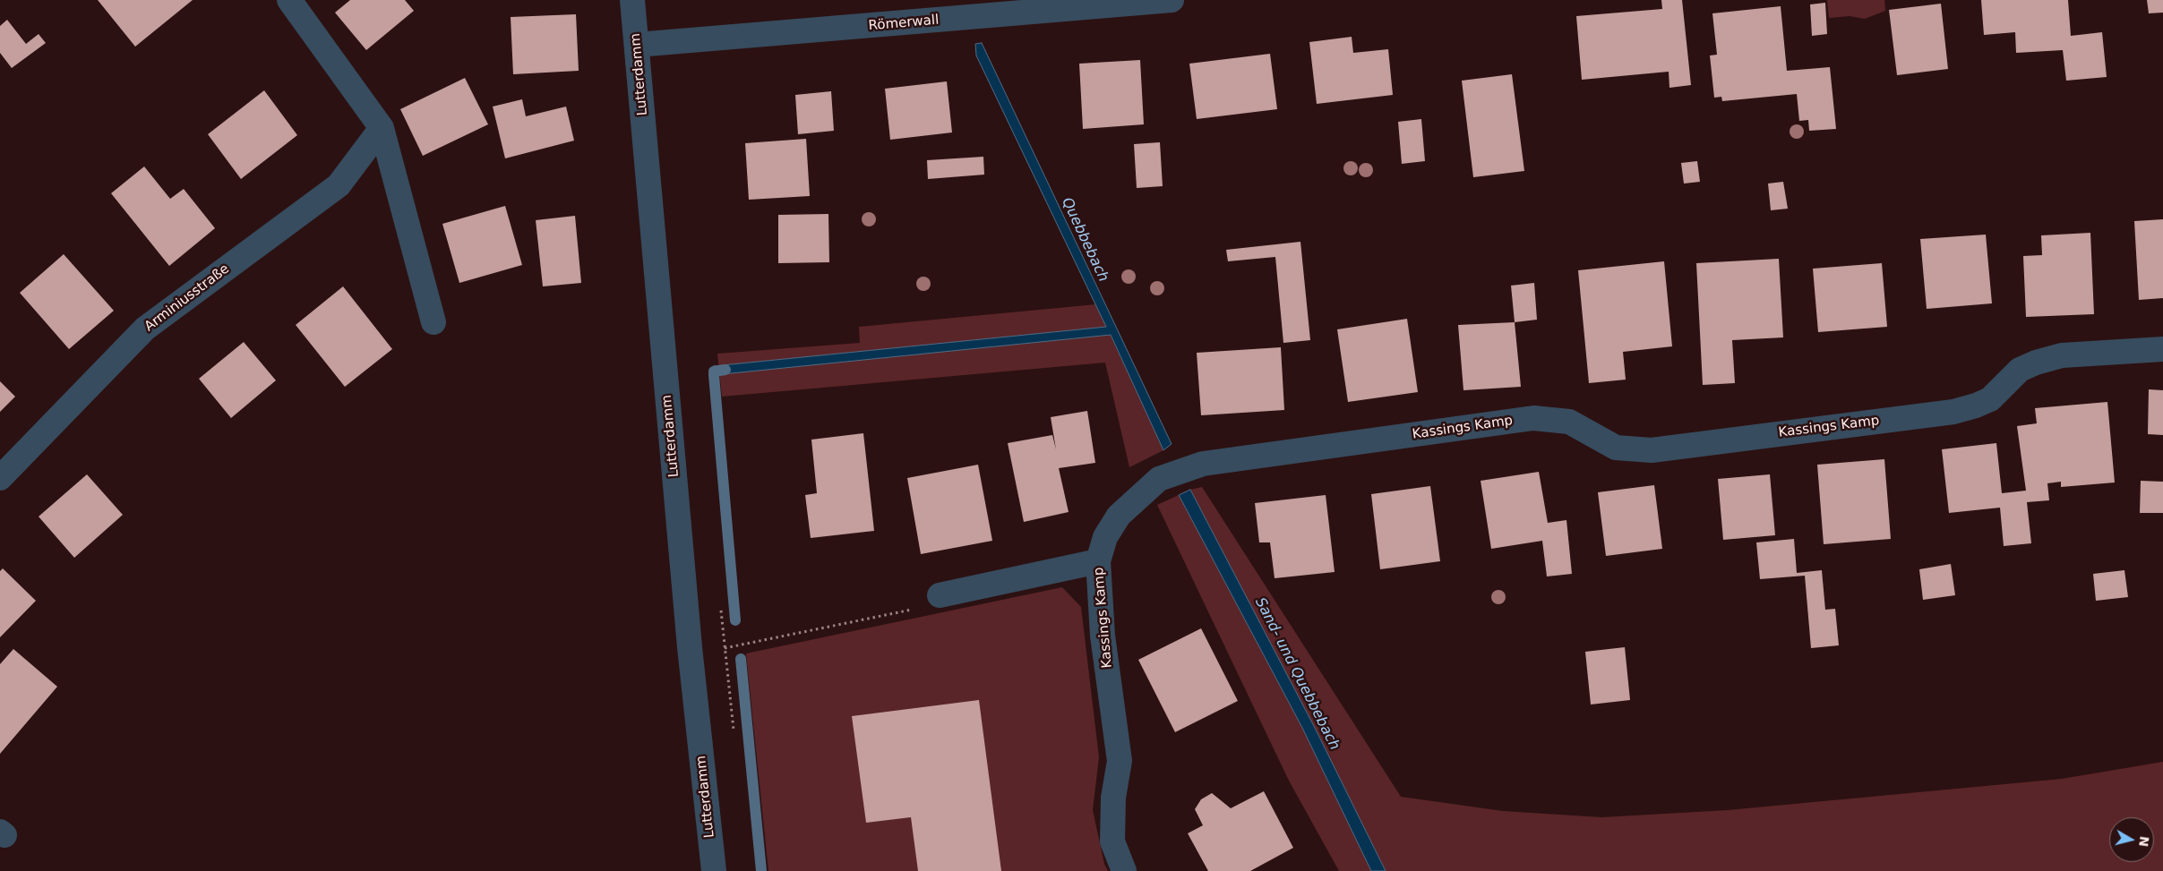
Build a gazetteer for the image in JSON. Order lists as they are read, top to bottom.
{
  "streets": {
    "street": [
      "Römerwall",
      "Lutterdamm",
      "Arminiusstraße",
      "Kassings Kamp"
    ]
  },
  "crossings": [
    ["Römerwall", "Lutterdamm"]
  ],
  "water": ["Quebbebach", "Sand- und Quebbebach"],
  "north": "right"
}
